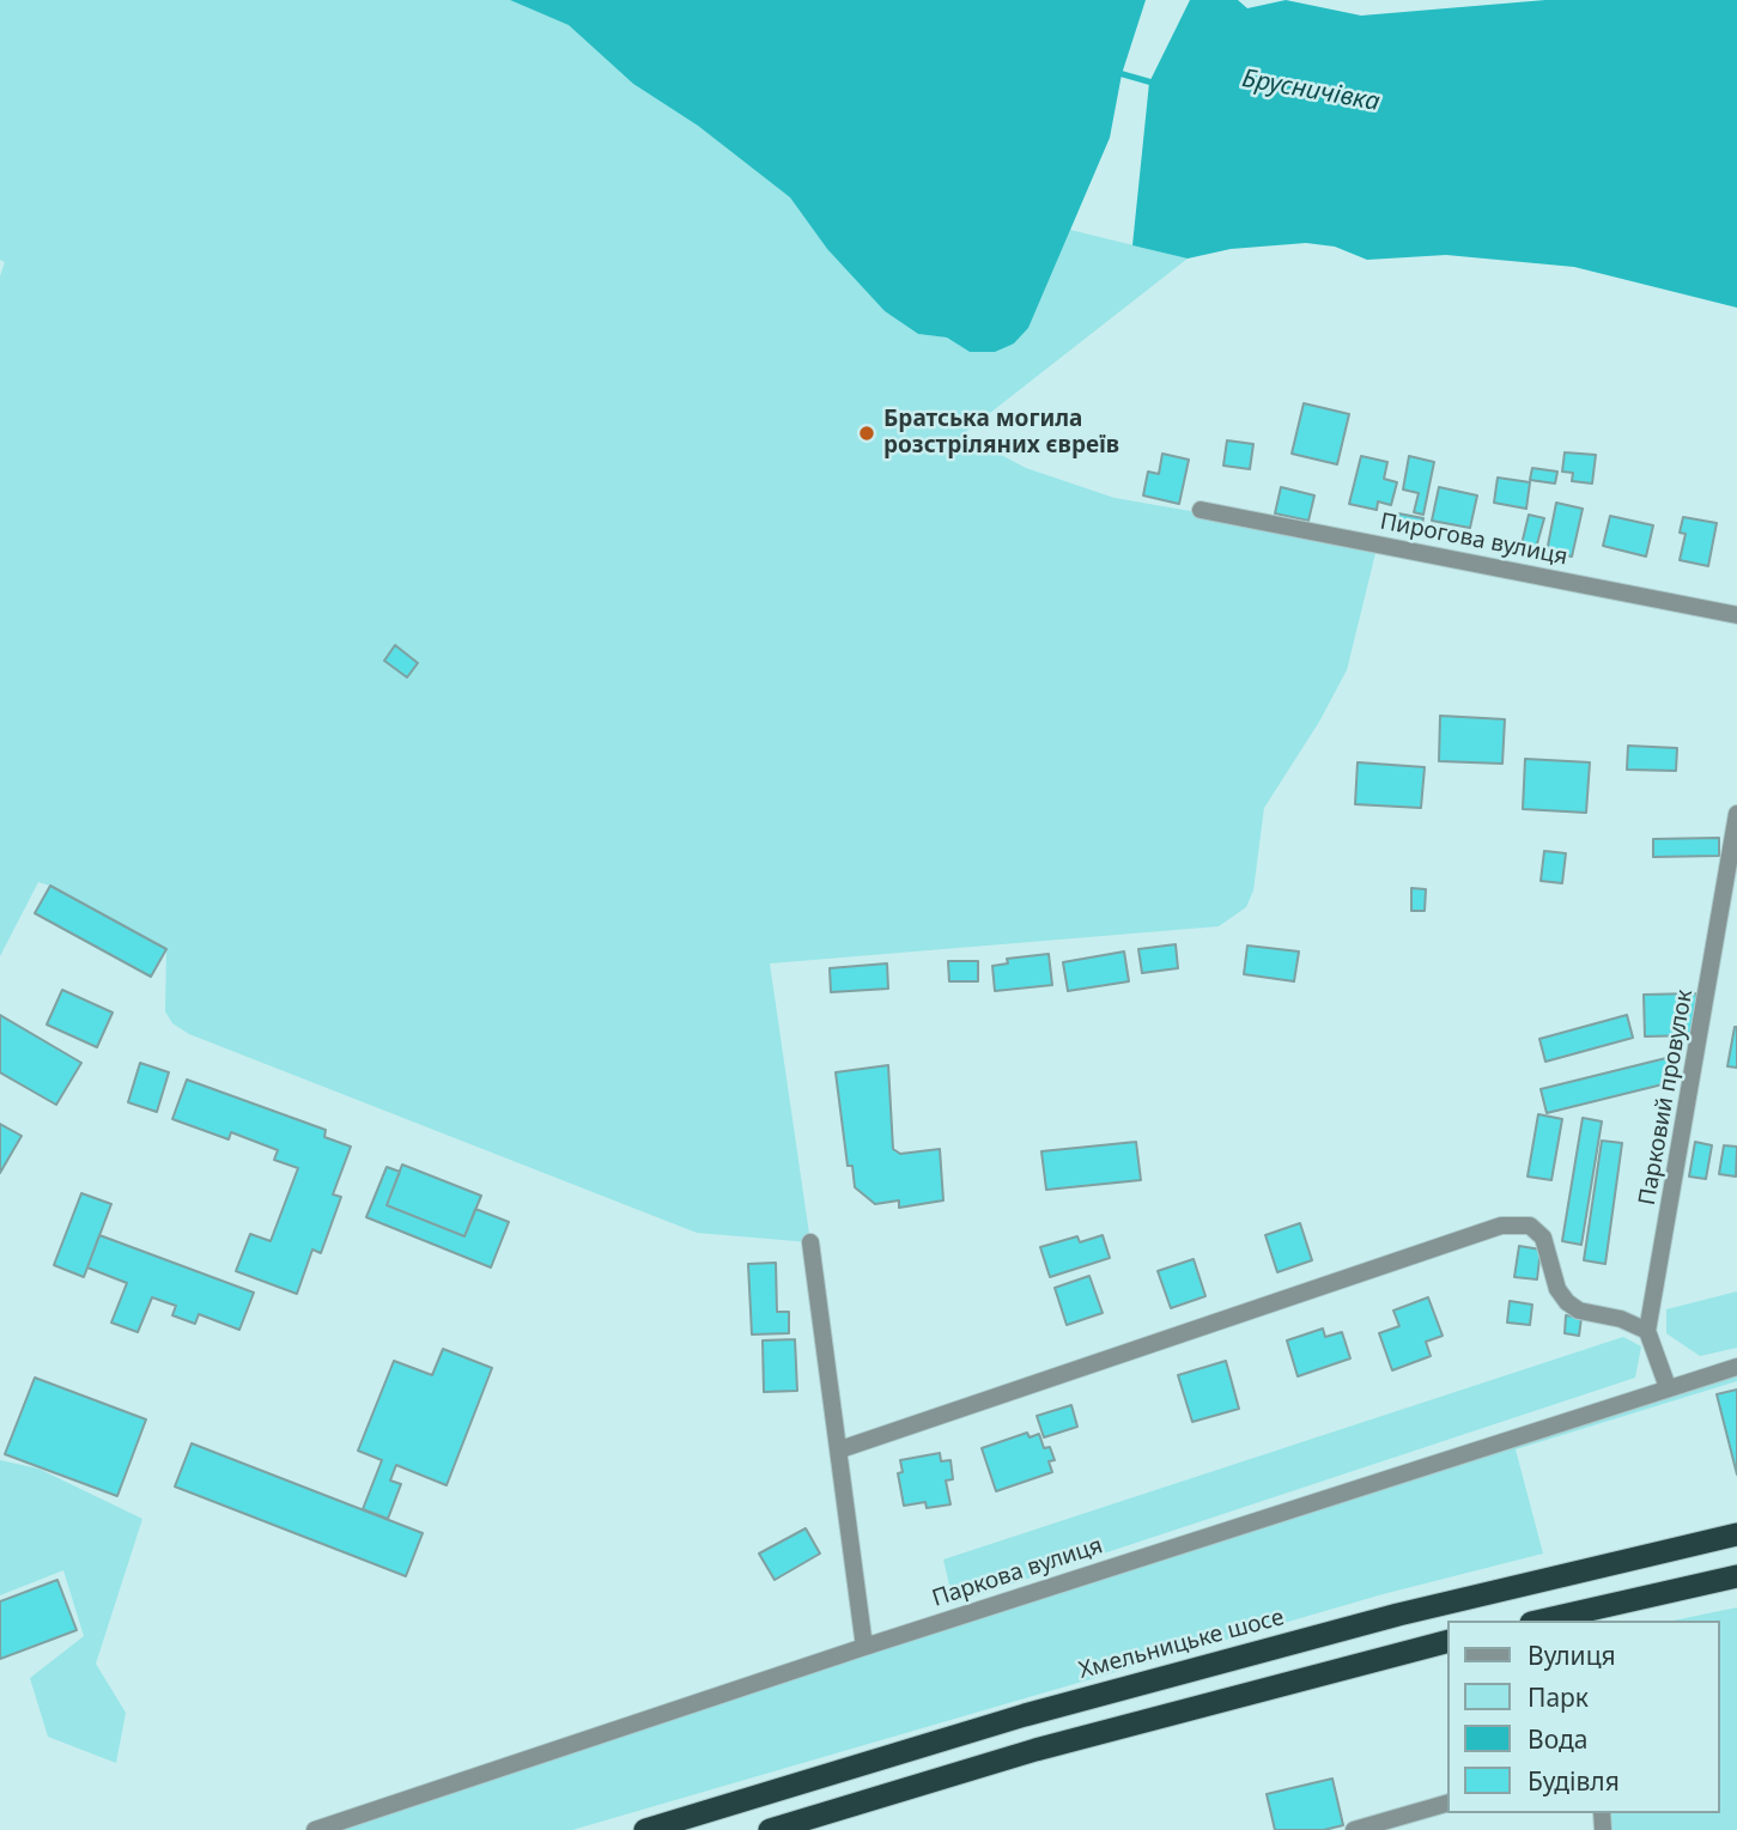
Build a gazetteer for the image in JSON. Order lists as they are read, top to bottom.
{
  "streets": {
    "highway": ["Хмельницьке шосе"],
    "street": ["Пирогова вулиця", "Парковий провулок", "Паркова вулиця"]
  },
  "crossings": [
    ["Парковий провулок", "Паркова вулиця"]
  ],
  "water": ["Брусничівка"],
  "places": ["Братська могила розстріляних євреїв"],
  "legend": [
    "Вулиця",
    "Парк",
    "Вода",
    "Будівля"
  ]
}
